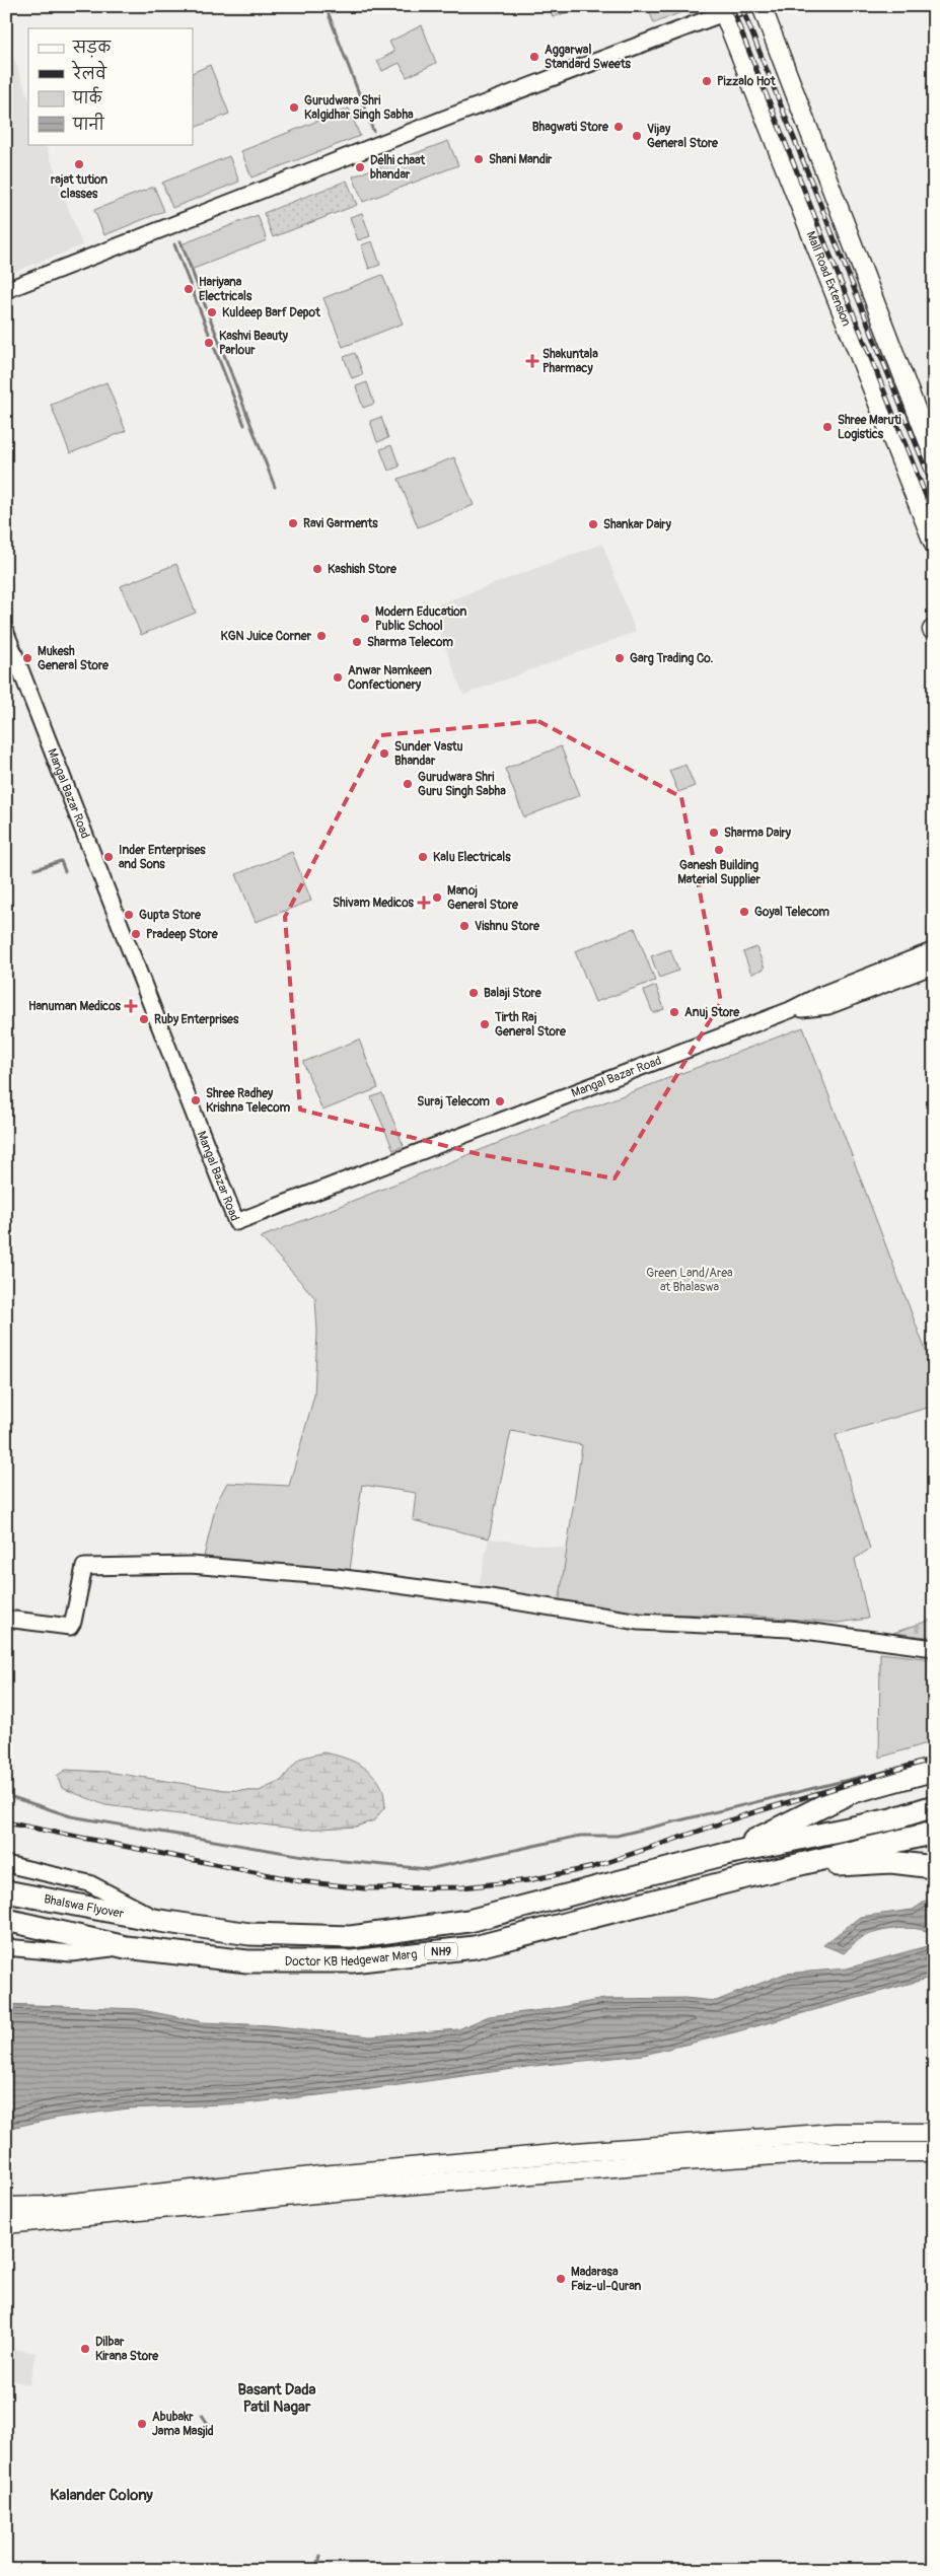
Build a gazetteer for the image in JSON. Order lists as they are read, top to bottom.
{
  "streets": {
    "highway": ["Bhalswa Flyover", "NH9", "Doctor KB Hedgewar Marg"],
    "main road": ["Mall Road Extension"],
    "street": ["Mangal Bazar Road"]
  },
  "crossings": [
    ["Bhalswa Flyover", "Doctor KB Hedgewar Marg"]
  ],
  "districts": ["Basant Dada Patil Nagar", "Kalander Colony"],
  "parks": ["Green Land/Area at Bhalaswa"],
  "places": {
    "other": [
      "Aggarwal Standard Sweets",
      "Pizzalo Hot",
      "Gurudwara Shri Kalgidhar Singh Sabha",
      "Bhagwati Store",
      "Vijay General Store",
      "Shani Mandir",
      "rajat tution classes",
      "Delhi chaat bhandar",
      "Hariyana Electricals",
      "Kuldeep Barf Depot",
      "Kashvi Beauty Parlour",
      "Shree Maruti Logistics",
      "Ravi Garments",
      "Shankar Dairy",
      "Kashish Store",
      "Modern Education Public School",
      "KGN Juice Corner",
      "Sharma Telecom",
      "Mukesh General Store",
      "Garg Trading Co.",
      "Anwar Namkeen Confectionery",
      "Sunder Vastu Bhandar",
      "Gurudwara Shri Guru Singh Sabha",
      "Sharma Dairy",
      "Ganesh Building Material Supplier",
      "Inder Enterprises and Sons",
      "Kalu Electricals",
      "Manoj General Store",
      "Goyal Telecom",
      "Gupta Store",
      "Vishnu Store",
      "Pradeep Store",
      "Balaji Store",
      "Anuj Store",
      "Ruby Enterprises",
      "Tirth Raj General Store",
      "Shree Radhey Krishna Telecom",
      "Suraj Telecom",
      "Madarasa Faiz-ul-Quran",
      "Dilbar Kirana Store",
      "Abubakr Jama Masjid"
    ],
    "health": ["Shakuntala Pharmacy", "Shivam Medicos", "Hanuman Medicos"]
  },
  "legend": [
    "सड़क",
    "रेलवे",
    "पार्क",
    "पानी"
  ]
}
